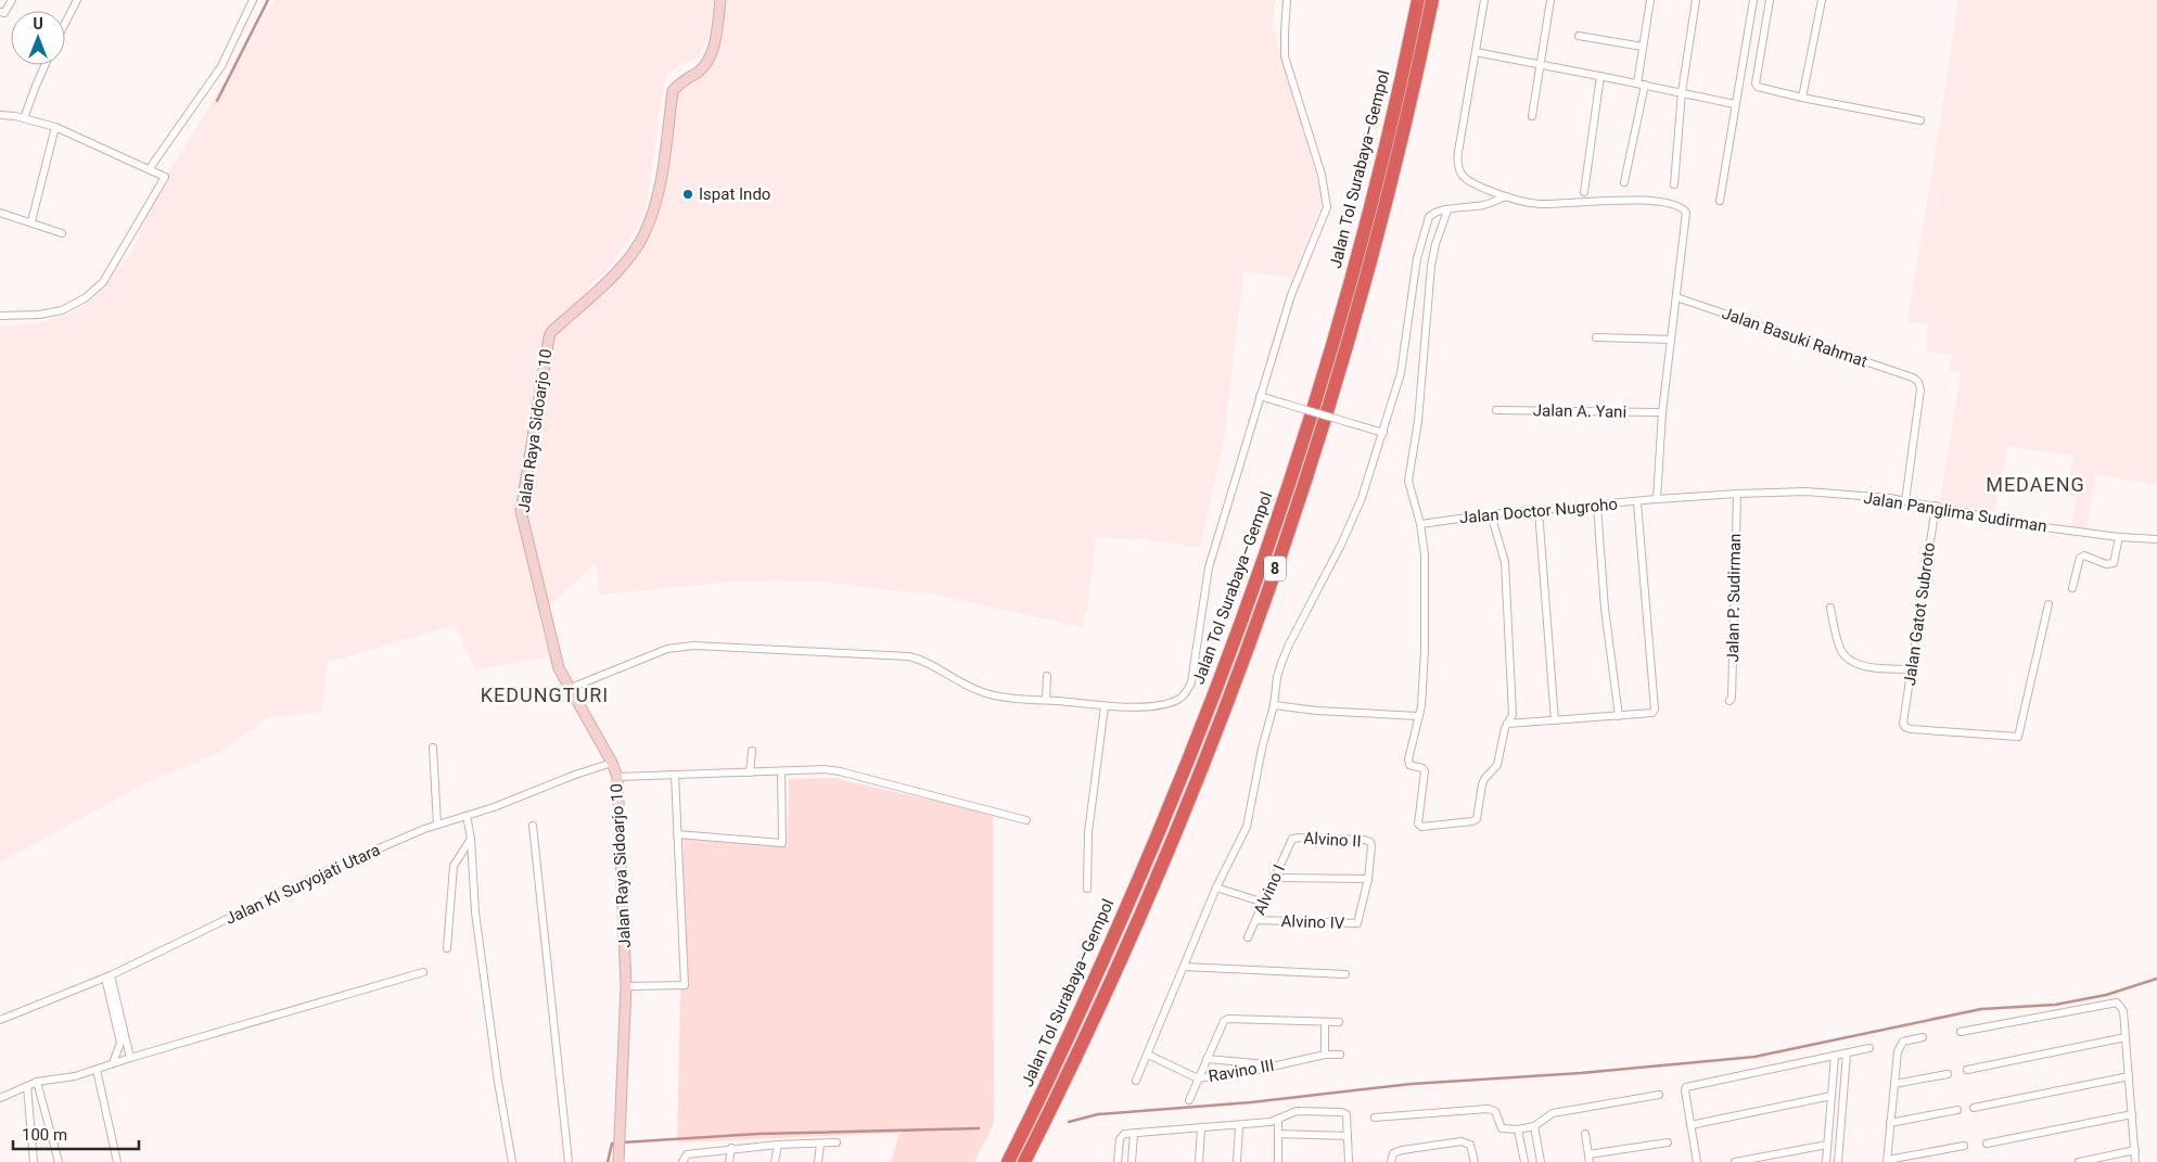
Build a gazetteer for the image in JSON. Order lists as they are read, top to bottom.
{
  "streets": {
    "highway": ["Jalan Tol Surabaya–Gempol", "8"],
    "street": [
      "Jalan Basuki Rahmat",
      "Jalan A. Yani",
      "Jalan Raya Sidoarjo 10",
      "Jalan Doctor Nugroho",
      "Jalan Panglima Sudirman",
      "Jalan P. Sudirman",
      "Jalan Gatot Subroto",
      "Alvino II",
      "Jalan KI Suryojati Utara",
      "Alvino I",
      "Alvino IV",
      "Ravino III"
    ]
  },
  "crossings": [
    ["Jalan Basuki Rahmat", "Jalan Panglima Sudirman"],
    ["Jalan Raya Sidoarjo 10", "Jalan KI Suryojati Utara"],
    ["Jalan Doctor Nugroho", "Jalan Panglima Sudirman"],
    ["Jalan Panglima Sudirman", "Jalan P. Sudirman"],
    ["Jalan Panglima Sudirman", "Jalan Gatot Subroto"],
    ["Alvino II", "Alvino I"],
    ["Alvino II", "Alvino IV"],
    ["Alvino I", "Alvino IV"]
  ],
  "districts": ["MEDAENG", "KEDUNGTURI"],
  "places": ["Ispat Indo"],
  "scale_bar": "100 m",
  "north": "top"
}
